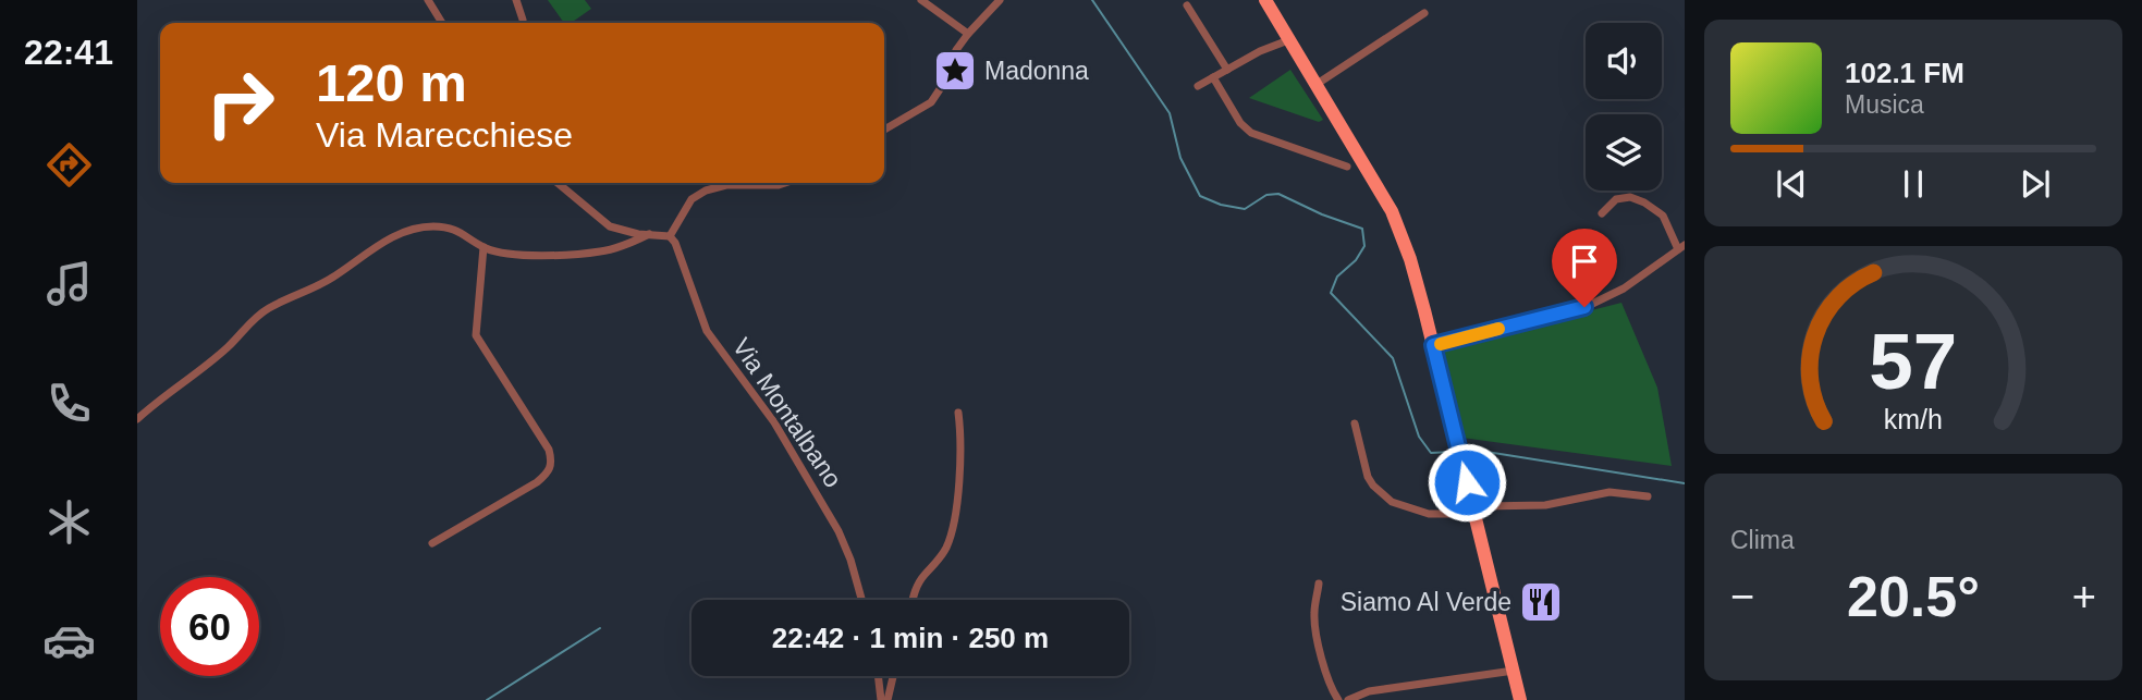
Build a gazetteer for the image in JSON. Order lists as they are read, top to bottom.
{
  "streets": {
    "street": ["Via Montalbano"]
  },
  "places": {
    "place": ["Madonna"],
    "restaurant": ["Siamo Al Verde"]
  },
  "page": {
    "tabs": "22:41",
    "turn": ["120 m", "Via Marecchiese"],
    "song": ["102.1 FM", "Musica"],
    "tile": "Clima",
    "heat": ["−", "20.5°", "+"],
    "limit": "60",
    "trip": "22:42 · 1 min · 250 m",
    "gauge": ["57", "km/h"]
  }
}
